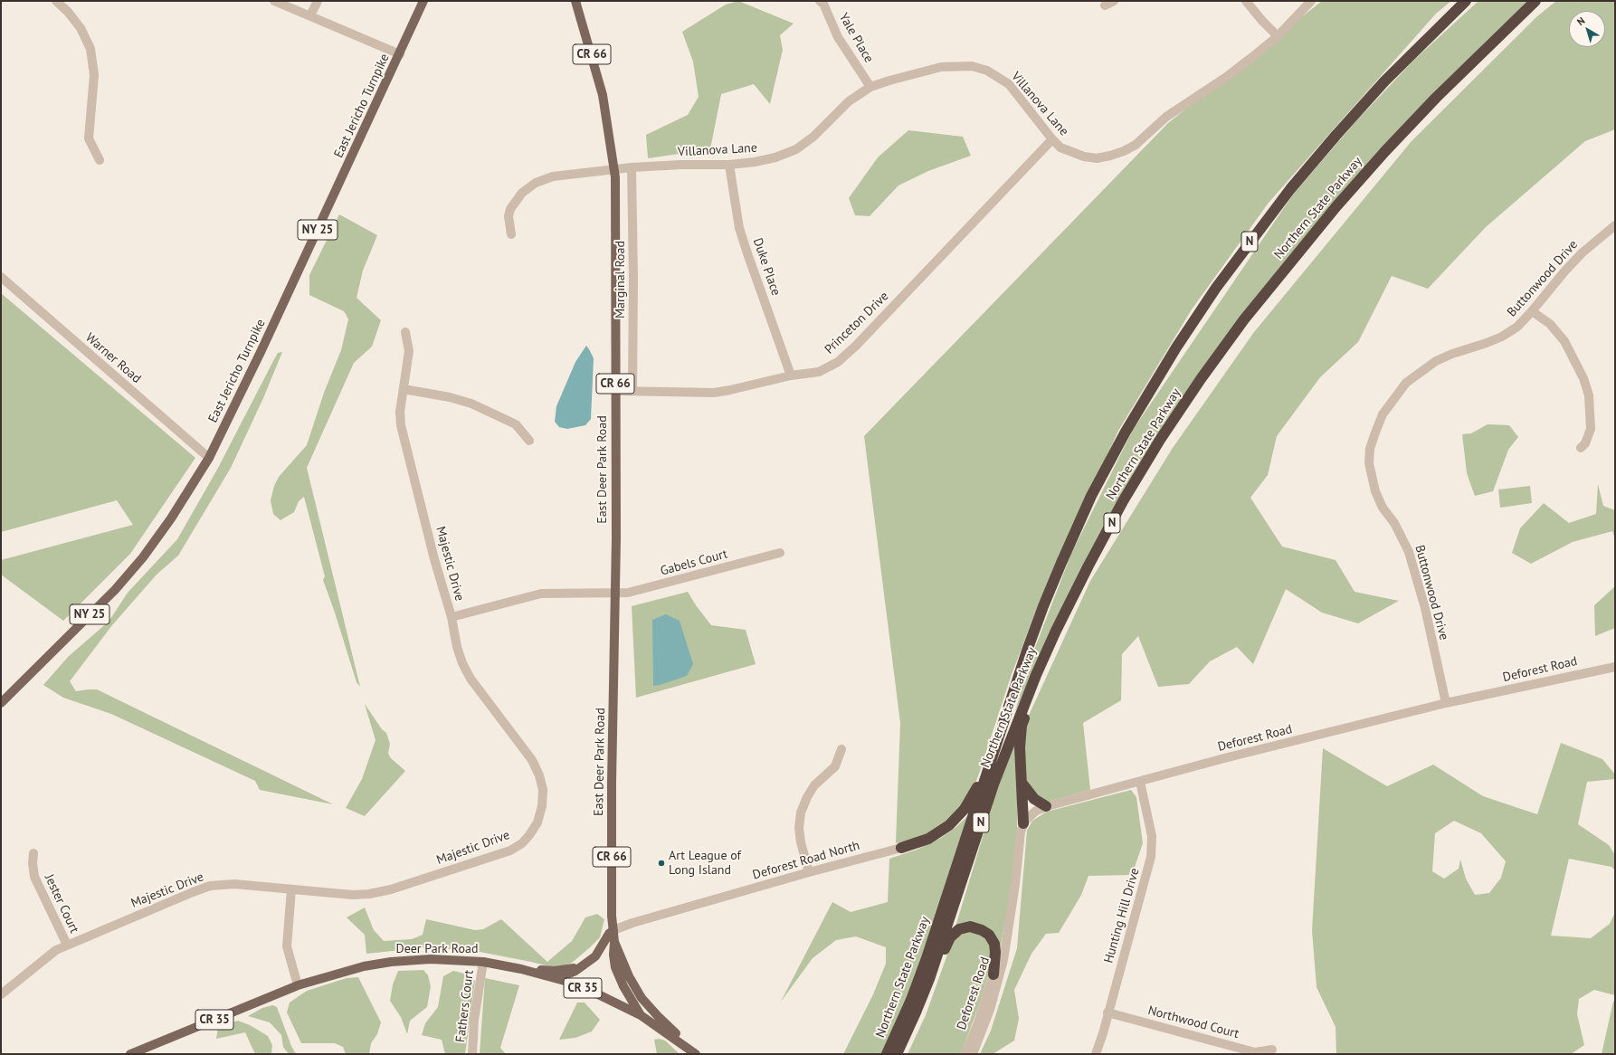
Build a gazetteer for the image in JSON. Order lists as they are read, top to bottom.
{
  "streets": {
    "highway": ["Northern State Parkway", "N"],
    "main road": [
      "CR 66",
      "East Jericho Turnpike",
      "NY 25",
      "East Deer Park Road",
      "Deer Park Road",
      "CR 35"
    ],
    "street": [
      "Yale Place",
      "Villanova Lane",
      "Duke Place",
      "Buttonwood Drive",
      "Marginal Road",
      "Princeton Drive",
      "Warner Road",
      "Gabels Court",
      "Majestic Drive",
      "Deforest Road",
      "Deforest Road North",
      "Jester Court",
      "Hunting Hill Drive",
      "Fathers Court",
      "Northwood Court"
    ]
  },
  "crossings": [
    ["Yale Place", "Villanova Lane"],
    ["Villanova Lane", "Duke Place"],
    ["Villanova Lane", "Marginal Road"],
    ["Villanova Lane", "Princeton Drive"],
    ["Villanova Lane", "East Deer Park Road"],
    ["East Jericho Turnpike", "Warner Road"],
    ["Duke Place", "Princeton Drive"],
    ["Buttonwood Drive", "Deforest Road"],
    ["Marginal Road", "Princeton Drive"],
    ["Princeton Drive", "East Deer Park Road"],
    ["East Deer Park Road", "Gabels Court"],
    ["East Deer Park Road", "Deforest Road North"],
    ["East Deer Park Road", "Deer Park Road"],
    ["Gabels Court", "Majestic Drive"],
    ["Majestic Drive", "Jester Court"],
    ["Deforest Road", "Hunting Hill Drive"],
    ["Hunting Hill Drive", "Northwood Court"],
    ["Deer Park Road", "Fathers Court"]
  ],
  "places": ["Art League of Long Island"],
  "north": "top left"
}
